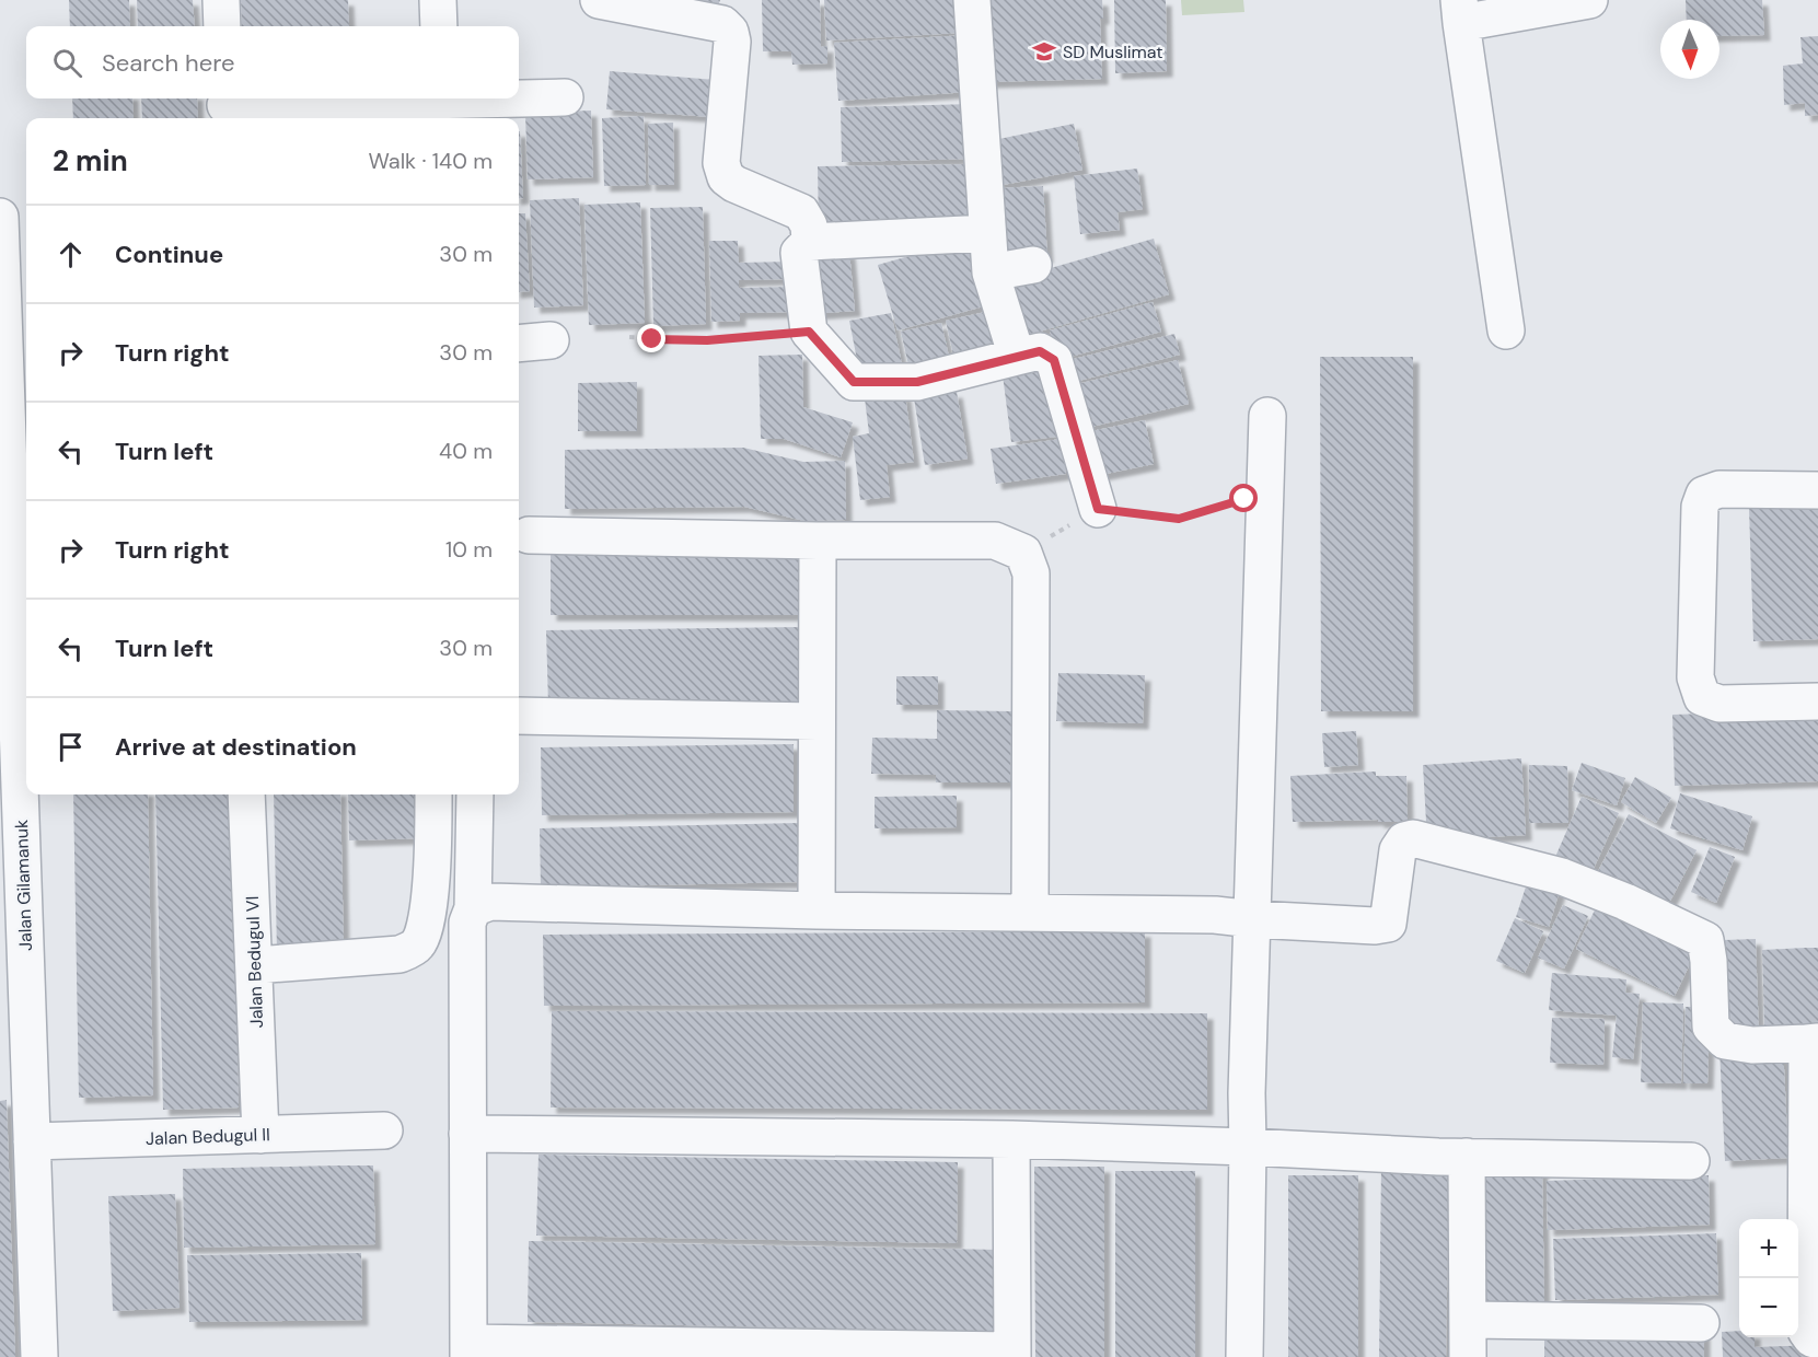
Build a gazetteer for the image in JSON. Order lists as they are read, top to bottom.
{
  "streets": {
    "street": ["Jalan Gilamanuk", "Jalan Bedugul VI", "Jalan Bedugul II"]
  },
  "crossings": [
    ["Jalan Gilamanuk", "Jalan Bedugul II"],
    ["Jalan Bedugul VI", "Jalan Bedugul II"]
  ],
  "places": {
    "school or university": ["SD Muslimat"]
  },
  "north": "bottom",
  "page": {
    "search": "Search here",
    "heading": ["2 min", "Walk · 140 m"],
    "list": [
      ["Continue", "30 m"],
      ["Turn right", "30 m"],
      ["Turn left", "40 m"],
      ["Turn right", "10 m"],
      ["Turn left", "30 m"],
      "Arrive at destination"
    ],
    "map_buttons": ["+", "−"]
  }
}
